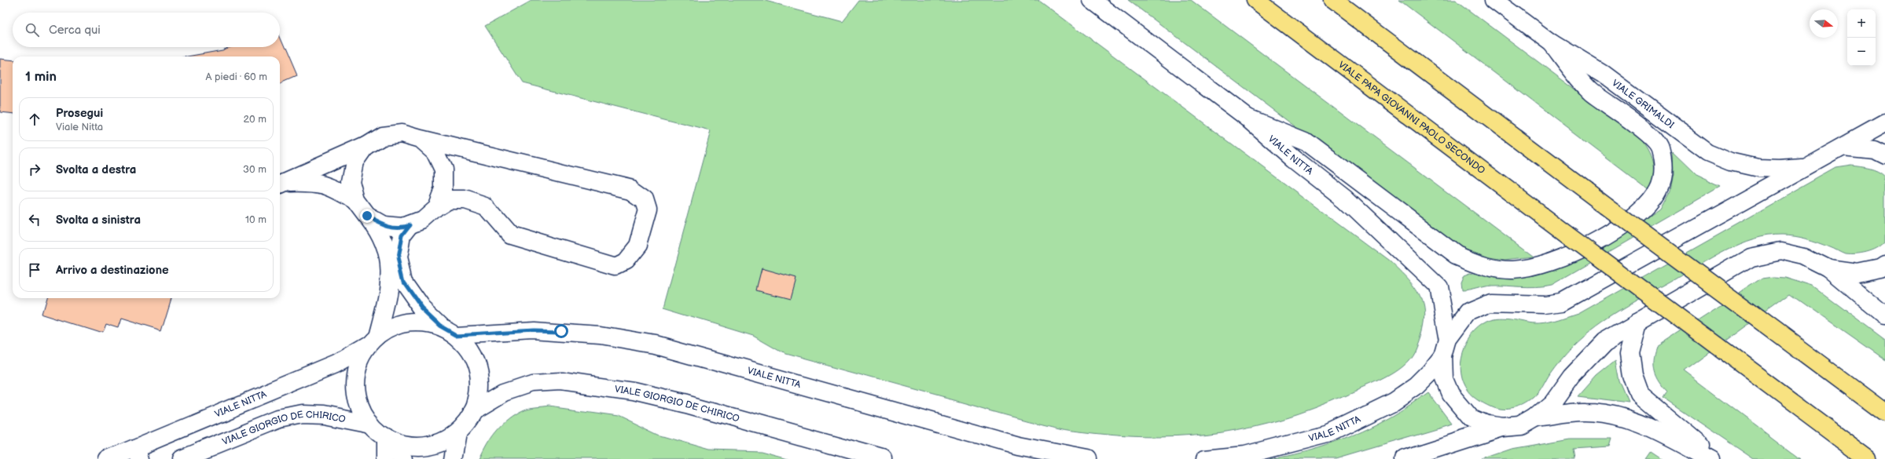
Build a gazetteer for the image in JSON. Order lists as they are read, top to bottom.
{
  "streets": {
    "main road": [
      "VIALE GRIMALDI",
      "VIALE PAPA GIOVANNI PAOLO SECONDO",
      "VIALE NITTA",
      "VIALE GIORGIO DE CHIRICO"
    ]
  },
  "north": "right",
  "page": {
    "map_buttons": ["+", "−"],
    "search": "Cerca qui",
    "heading": ["1 min", "A piedi · 60 m"],
    "list": [
      ["Prosegui", "Viale Nitta", "20 m"],
      ["Svolta a destra", "30 m"],
      ["Svolta a sinistra", "10 m"],
      "Arrivo a destinazione"
    ]
  }
}
